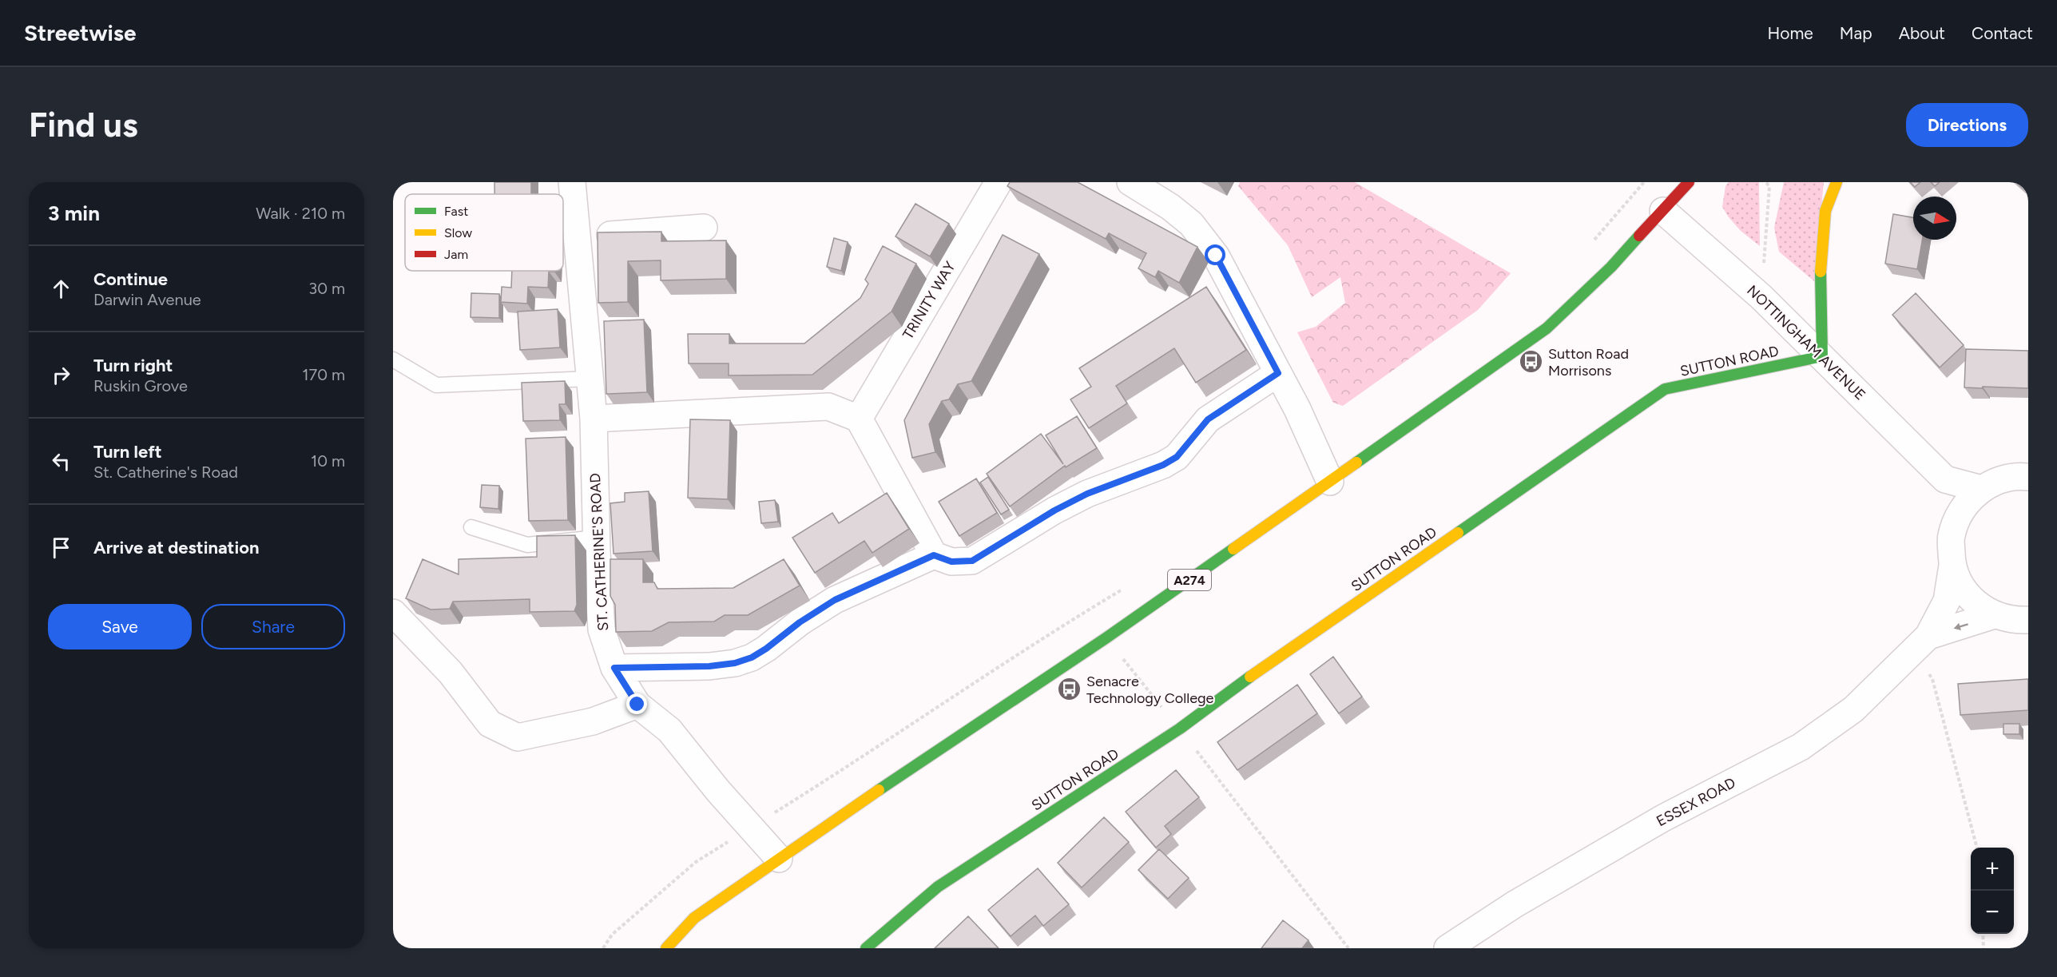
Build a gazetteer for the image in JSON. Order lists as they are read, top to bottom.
{
  "streets": {
    "street": [
      "TRINITY WAY",
      "NOTTINGHAM AVENUE",
      "SUTTON ROAD",
      "ST. CATHERINE'S ROAD",
      "A274",
      "ESSEX ROAD"
    ]
  },
  "crossings": [
    ["NOTTINGHAM AVENUE", "SUTTON ROAD"],
    ["NOTTINGHAM AVENUE", "A274"],
    ["ST. CATHERINE'S ROAD", "A274"]
  ],
  "places": {
    "bus stop": ["Sutton Road Morrisons", "Senacre Technology College"]
  },
  "legend": ["Fast", "Slow", "Jam"],
  "north": "right",
  "page": {
    "header": "Streetwise",
    "nav": [
      "Home",
      "Map",
      "About",
      "Contact"
    ],
    "buttons": [
      "Directions",
      ["Save", "Share"]
    ],
    "title": "Find us",
    "heading": ["3 min", "Walk · 210 m"],
    "list": [
      ["Continue", "Darwin Avenue", "30 m"],
      ["Turn right", "Ruskin Grove", "170 m"],
      ["Turn left", "St. Catherine's Road", "10 m"],
      "Arrive at destination"
    ],
    "map_buttons": ["+", "−"]
  }
}
